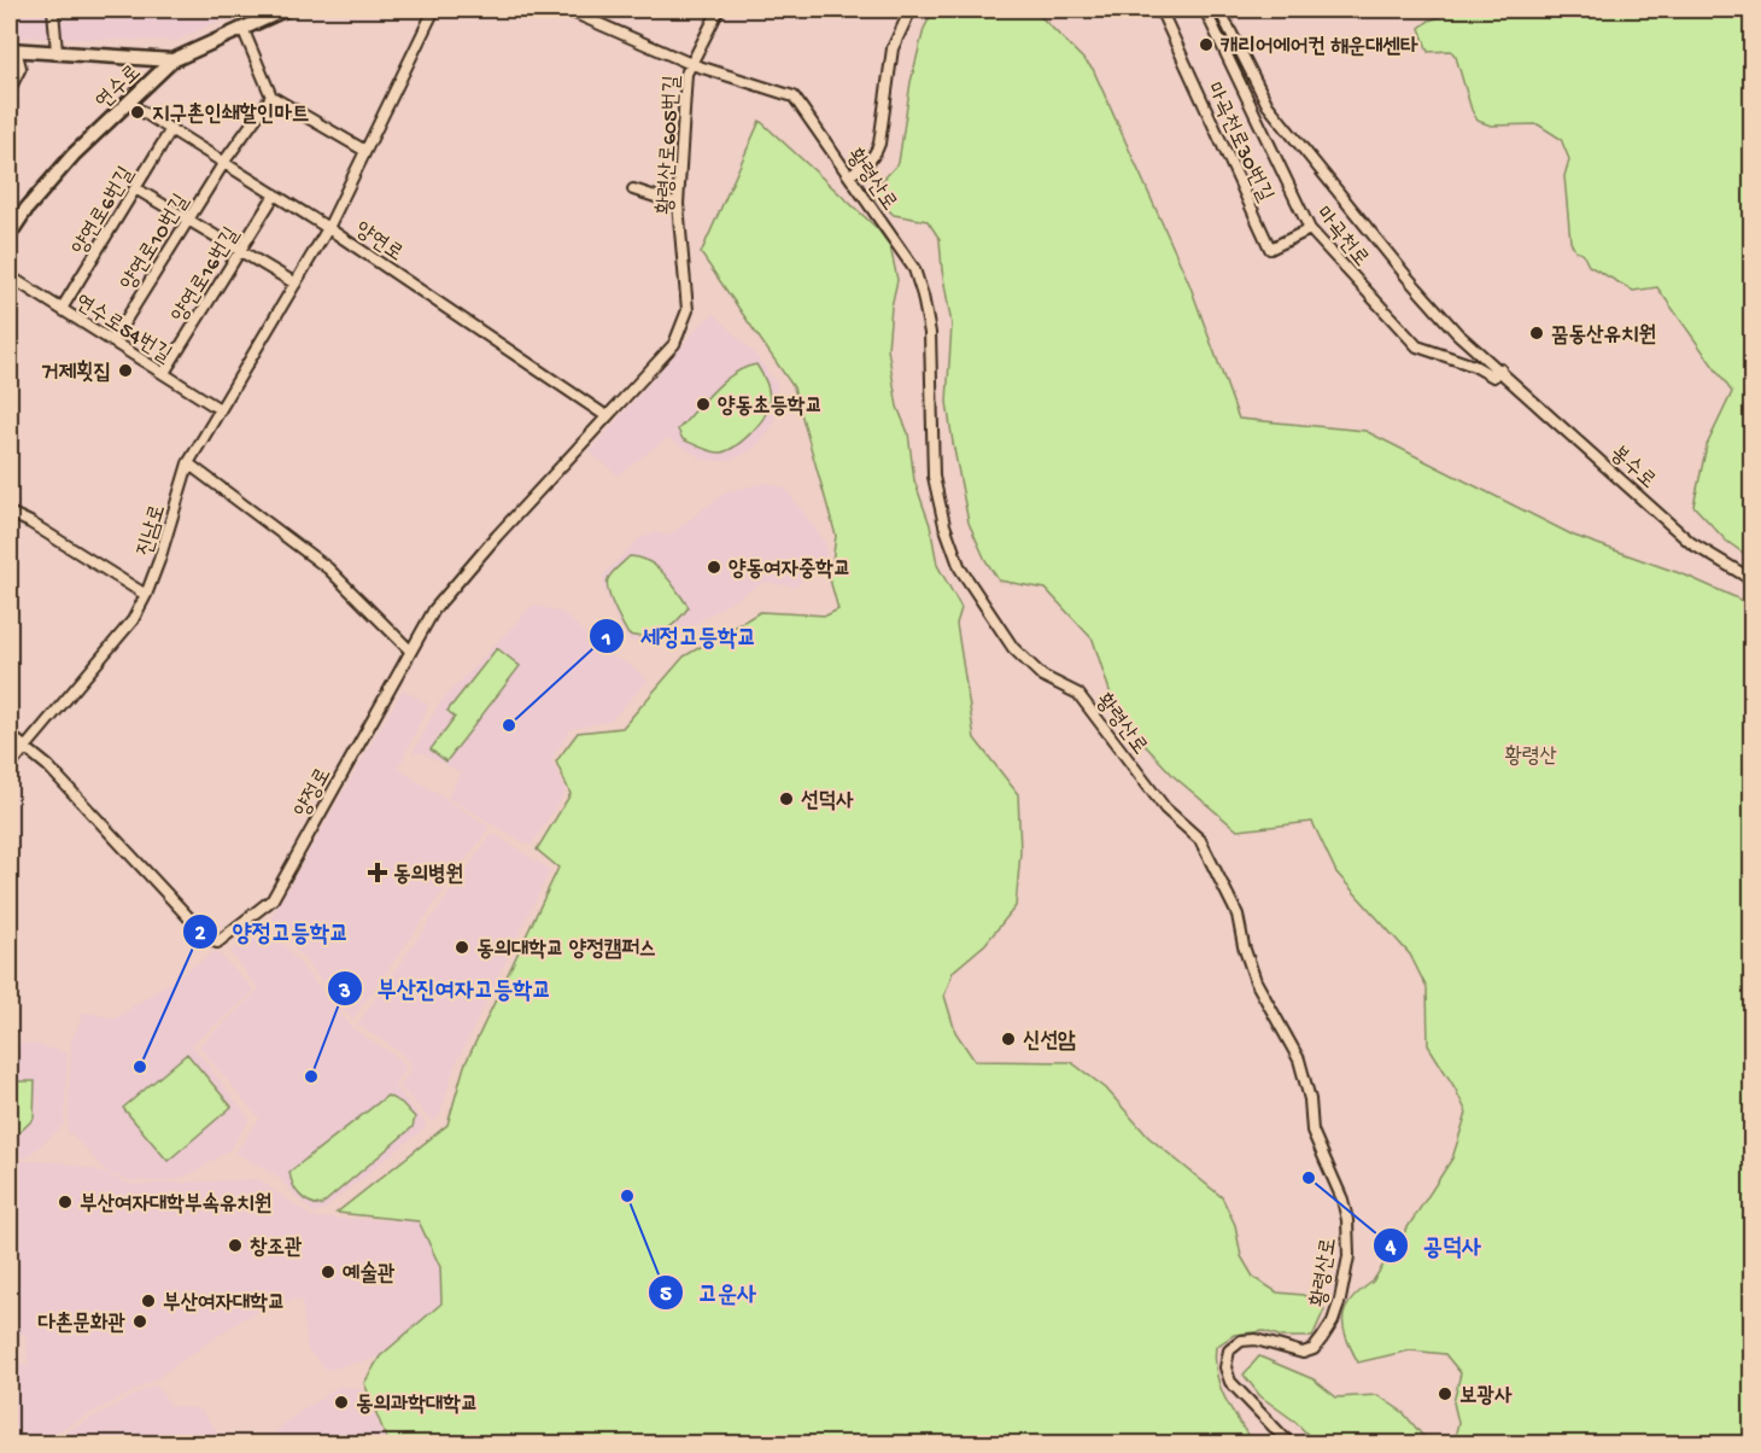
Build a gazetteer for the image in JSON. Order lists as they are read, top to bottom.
{
  "streets": {
    "main road": ["연수로"],
    "street": [
      "마곡천로30번길",
      "황령산로605번길",
      "황령산로",
      "양연로6번길",
      "마곡천로",
      "양연로",
      "양연로10번길",
      "양연로16번길",
      "연수로54번길",
      "봉수로",
      "진남로",
      "양정로"
    ]
  },
  "crossings": [
    ["연수로", "양연로"],
    ["마곡천로30번길", "마곡천로"],
    ["황령산로605번길", "황령산로"],
    ["황령산로605번길", "양연로"],
    ["황령산로605번길", "양정로"],
    ["양연로6번길", "양연로"],
    ["양연로6번길", "연수로54번길"],
    ["마곡천로", "봉수로"],
    ["양연로", "양연로10번길"],
    ["양연로", "양연로16번길"],
    ["양연로", "진남로"],
    ["양연로", "양정로"],
    ["양연로10번길", "연수로54번길"],
    ["양연로16번길", "연수로54번길"],
    ["연수로54번길", "진남로"],
    ["진남로", "양정로"]
  ],
  "parks": ["황령산"],
  "places": {
    "other": [
      "캐리어에어컨 해운대센타",
      "지구촌인쇄할인마트",
      "꿈동산유치원",
      "거제횟집",
      "양동초등학교",
      "양동여자중학교",
      "세정고등학교",
      "선덕사",
      "동의대학교 양정캠퍼스",
      "신선암",
      "양정고등학교",
      "부산진여자고등학교",
      "공덕사",
      "고운사",
      "부산여자대학부속유치원",
      "창조관",
      "예술관",
      "부산여자대학교",
      "다촌문화관",
      "보광사",
      "동의과학대학교"
    ],
    "health": ["동의병원"]
  }
}
